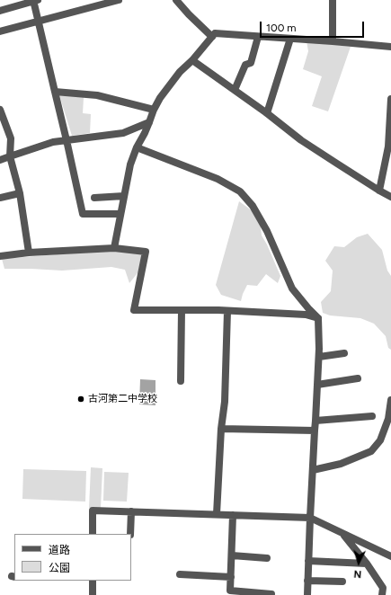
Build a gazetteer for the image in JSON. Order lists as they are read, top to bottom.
{
  "places": ["古河第二中学校"],
  "legend": ["道路", "公園"],
  "scale_bar": "100 m",
  "north": "bottom"
}
